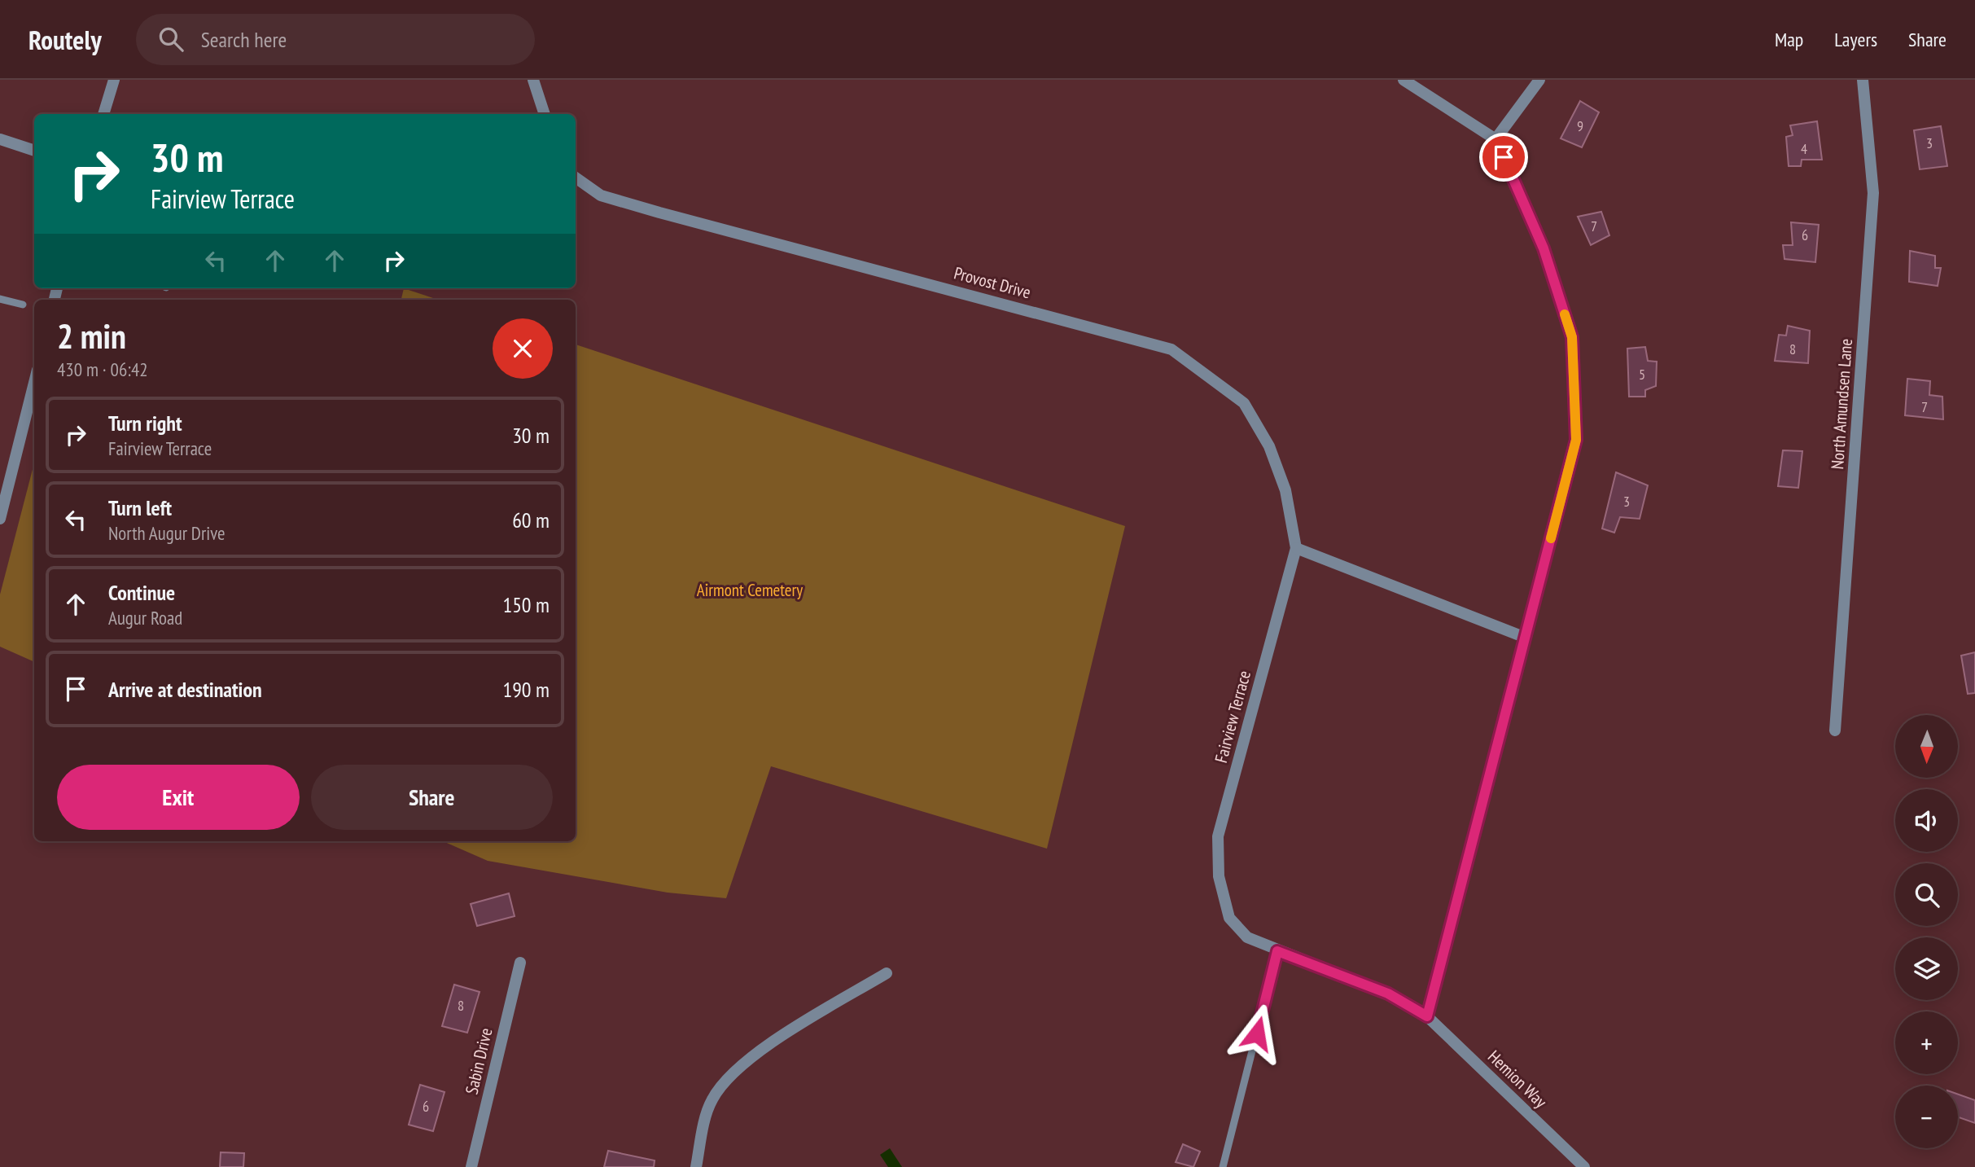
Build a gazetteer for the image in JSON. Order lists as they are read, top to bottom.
{
  "streets": {
    "street": [
      "Provost Drive",
      "North Amundsen Lane",
      "Fairview Terrace",
      "Sabin Drive",
      "Hemion Way"
    ]
  },
  "crossings": [
    ["Provost Drive", "Fairview Terrace"],
    ["Fairview Terrace", "Hemion Way"]
  ],
  "parks": ["Airmont Cemetery"],
  "house_numbers": [
    "9",
    "3",
    "4",
    "7",
    "6",
    "8",
    "5",
    "7",
    "3",
    "8",
    "6"
  ],
  "north": "bottom",
  "page": {
    "header": "Routely",
    "search": "Search here",
    "nav": ["Map", "Layers", "Share"],
    "turn": ["30 m", "Fairview Terrace"],
    "heading": ["2 min", "430 m · 06:42"],
    "list": [
      {
        "name": "Turn right",
        "note": "Fairview Terrace",
        "value": "30 m"
      },
      {
        "name": "Turn left",
        "note": "North Augur Drive",
        "value": "60 m"
      },
      {
        "name": "Continue",
        "note": "Augur Road",
        "value": "150 m"
      },
      {
        "name": "Arrive at destination",
        "value": "190 m"
      }
    ],
    "map_buttons": ["+", "−"],
    "buttons": ["Exit", "Share"]
  }
}
